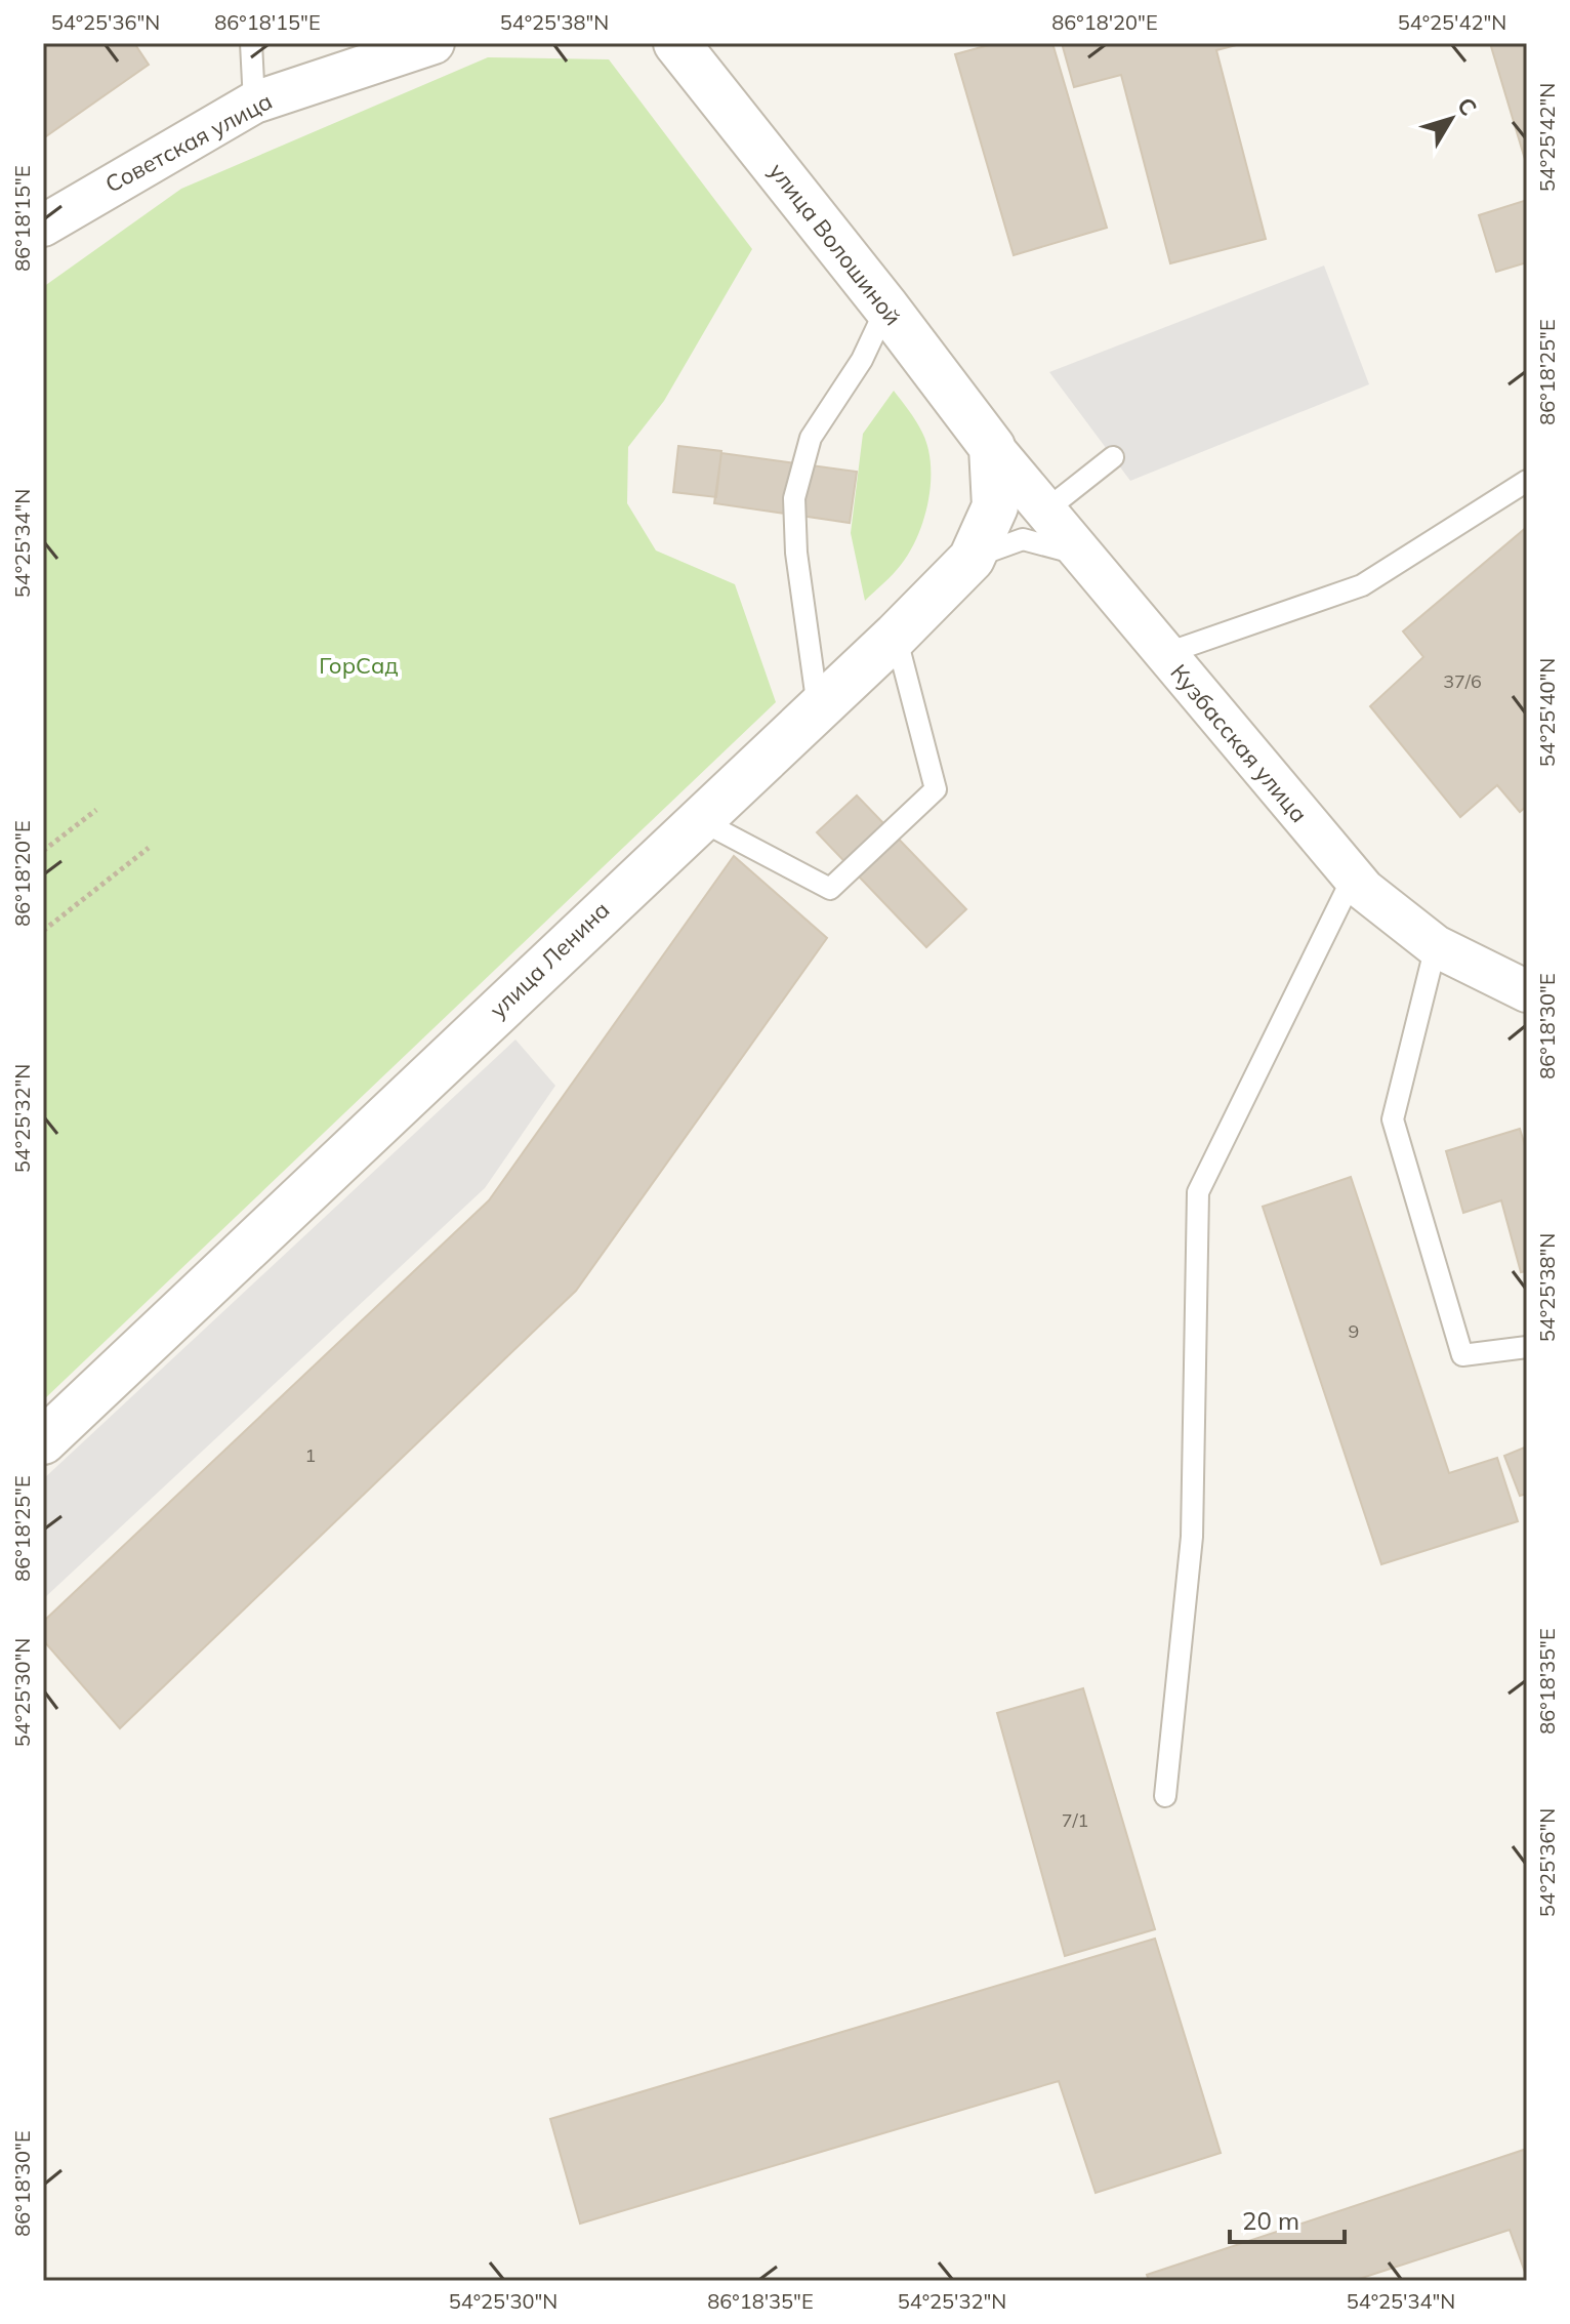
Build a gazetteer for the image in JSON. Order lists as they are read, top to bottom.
{
  "streets": {
    "street": [
      "Советская улица",
      "улица Волошиной",
      "Кузбасская улица",
      "улица Ленина"
    ]
  },
  "crossings": [
    ["улица Волошиной", "Кузбасская улица"],
    ["улица Волошиной", "улица Ленина"],
    ["Кузбасская улица", "улица Ленина"]
  ],
  "parks": ["ГорСад"],
  "house_numbers": [
    "37/6",
    "9",
    "1",
    "7/1"
  ],
  "scale_bar": "20 m",
  "north": "top right",
  "coordinates": [
    "54°25'36\"N",
    "86°18'15\"E",
    "54°25'38\"N",
    "86°18'20\"E",
    "54°25'42\"N",
    "86°18'25\"E",
    "54°25'34\"N",
    "54°25'40\"N",
    "86°18'30\"E",
    "54°25'32\"N",
    "86°18'35\"E",
    "54°25'30\"N"
  ]
}
